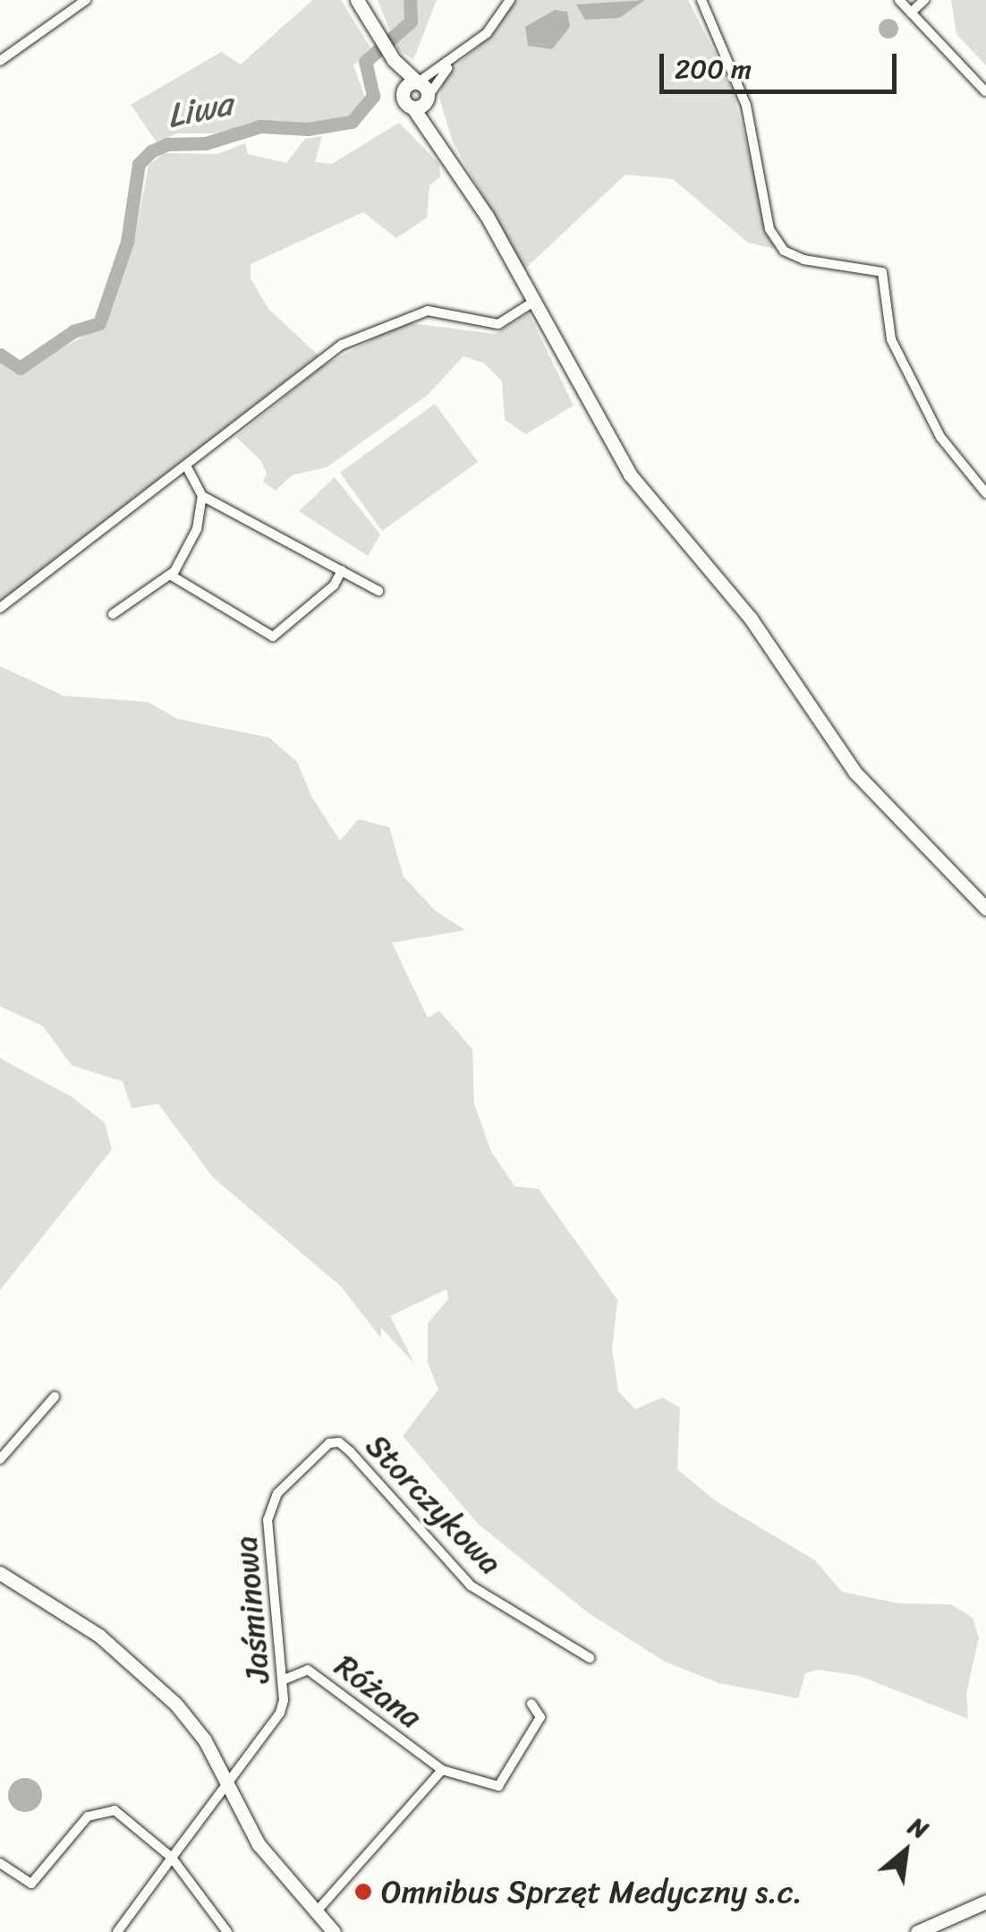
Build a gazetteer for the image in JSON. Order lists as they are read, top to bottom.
{
  "streets": {
    "street": ["Storczykowa", "Jaśminowa", "Różana"]
  },
  "crossings": [
    ["Storczykowa", "Jaśminowa"],
    ["Jaśminowa", "Różana"]
  ],
  "water": ["Liwa"],
  "places": ["Omnibus Sprzęt Medyczny s.c."],
  "scale_bar": "200 m",
  "north": "top right"
}
